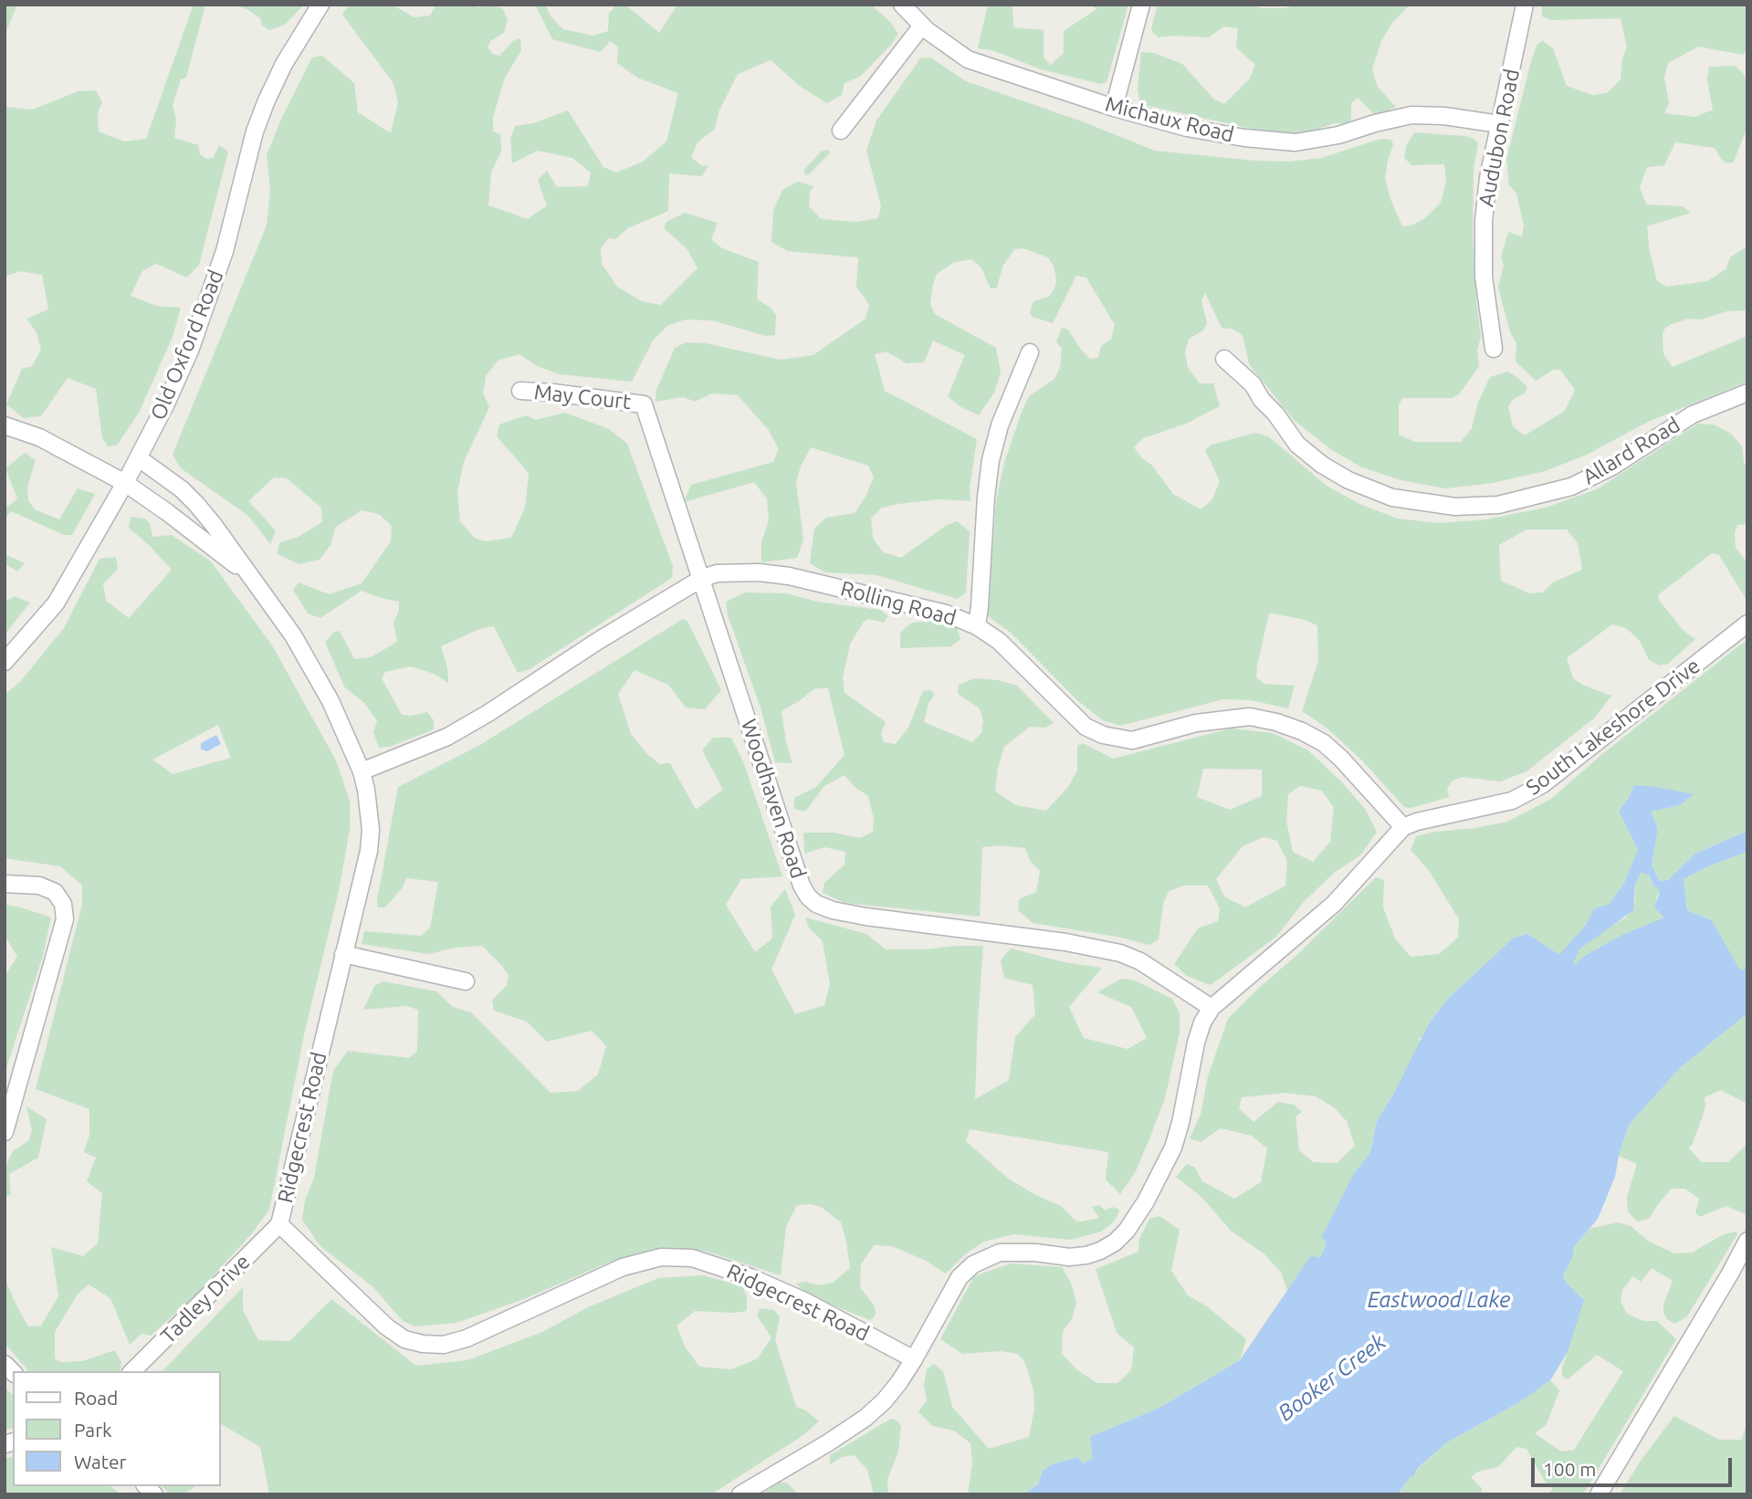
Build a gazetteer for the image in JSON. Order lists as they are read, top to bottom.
{
  "streets": {
    "street": [
      "Michaux Road",
      "Audubon Road",
      "Old Oxford Road",
      "May Court",
      "Allard Road",
      "Rolling Road",
      "South Lakeshore Drive",
      "Woodhaven Road",
      "Ridgecrest Road",
      "Tadley Drive"
    ]
  },
  "crossings": [
    ["Michaux Road", "Audubon Road"],
    ["Old Oxford Road", "Ridgecrest Road"],
    ["May Court", "Woodhaven Road"],
    ["Rolling Road", "South Lakeshore Drive"],
    ["Rolling Road", "Woodhaven Road"],
    ["Rolling Road", "Ridgecrest Road"],
    ["Ridgecrest Road", "Tadley Drive"]
  ],
  "water": ["Eastwood Lake", "Booker Creek"],
  "legend": ["Road", "Park", "Water"],
  "scale_bar": "100 m"
}
